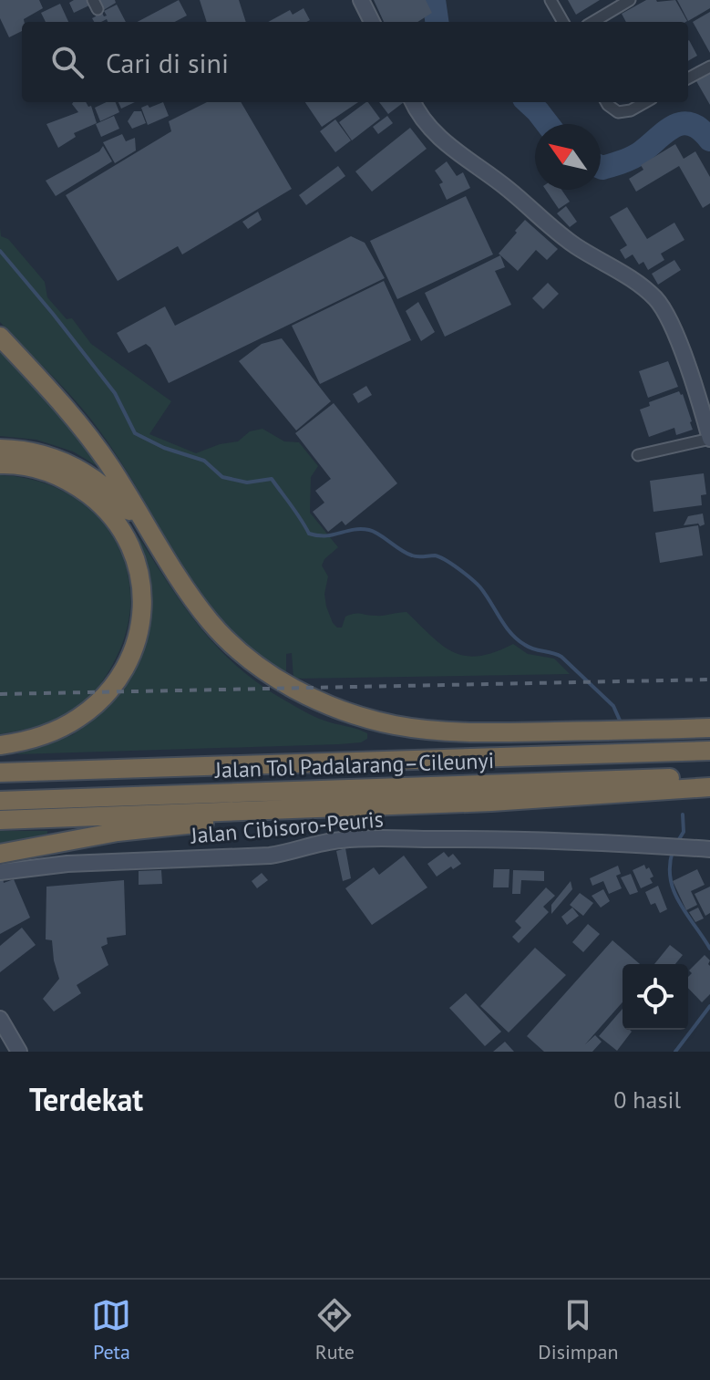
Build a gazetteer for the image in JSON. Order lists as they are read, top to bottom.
{
  "streets": {
    "highway": ["Jalan Tol Padalarang–Cileunyi"],
    "street": ["Jalan Cibisoro-Peuris"]
  },
  "north": "top left",
  "page": {
    "search": "Cari di sini",
    "heading": ["Terdekat", "0 hasil"],
    "nav": ["Peta", "Rute", "Disimpan"]
  }
}
